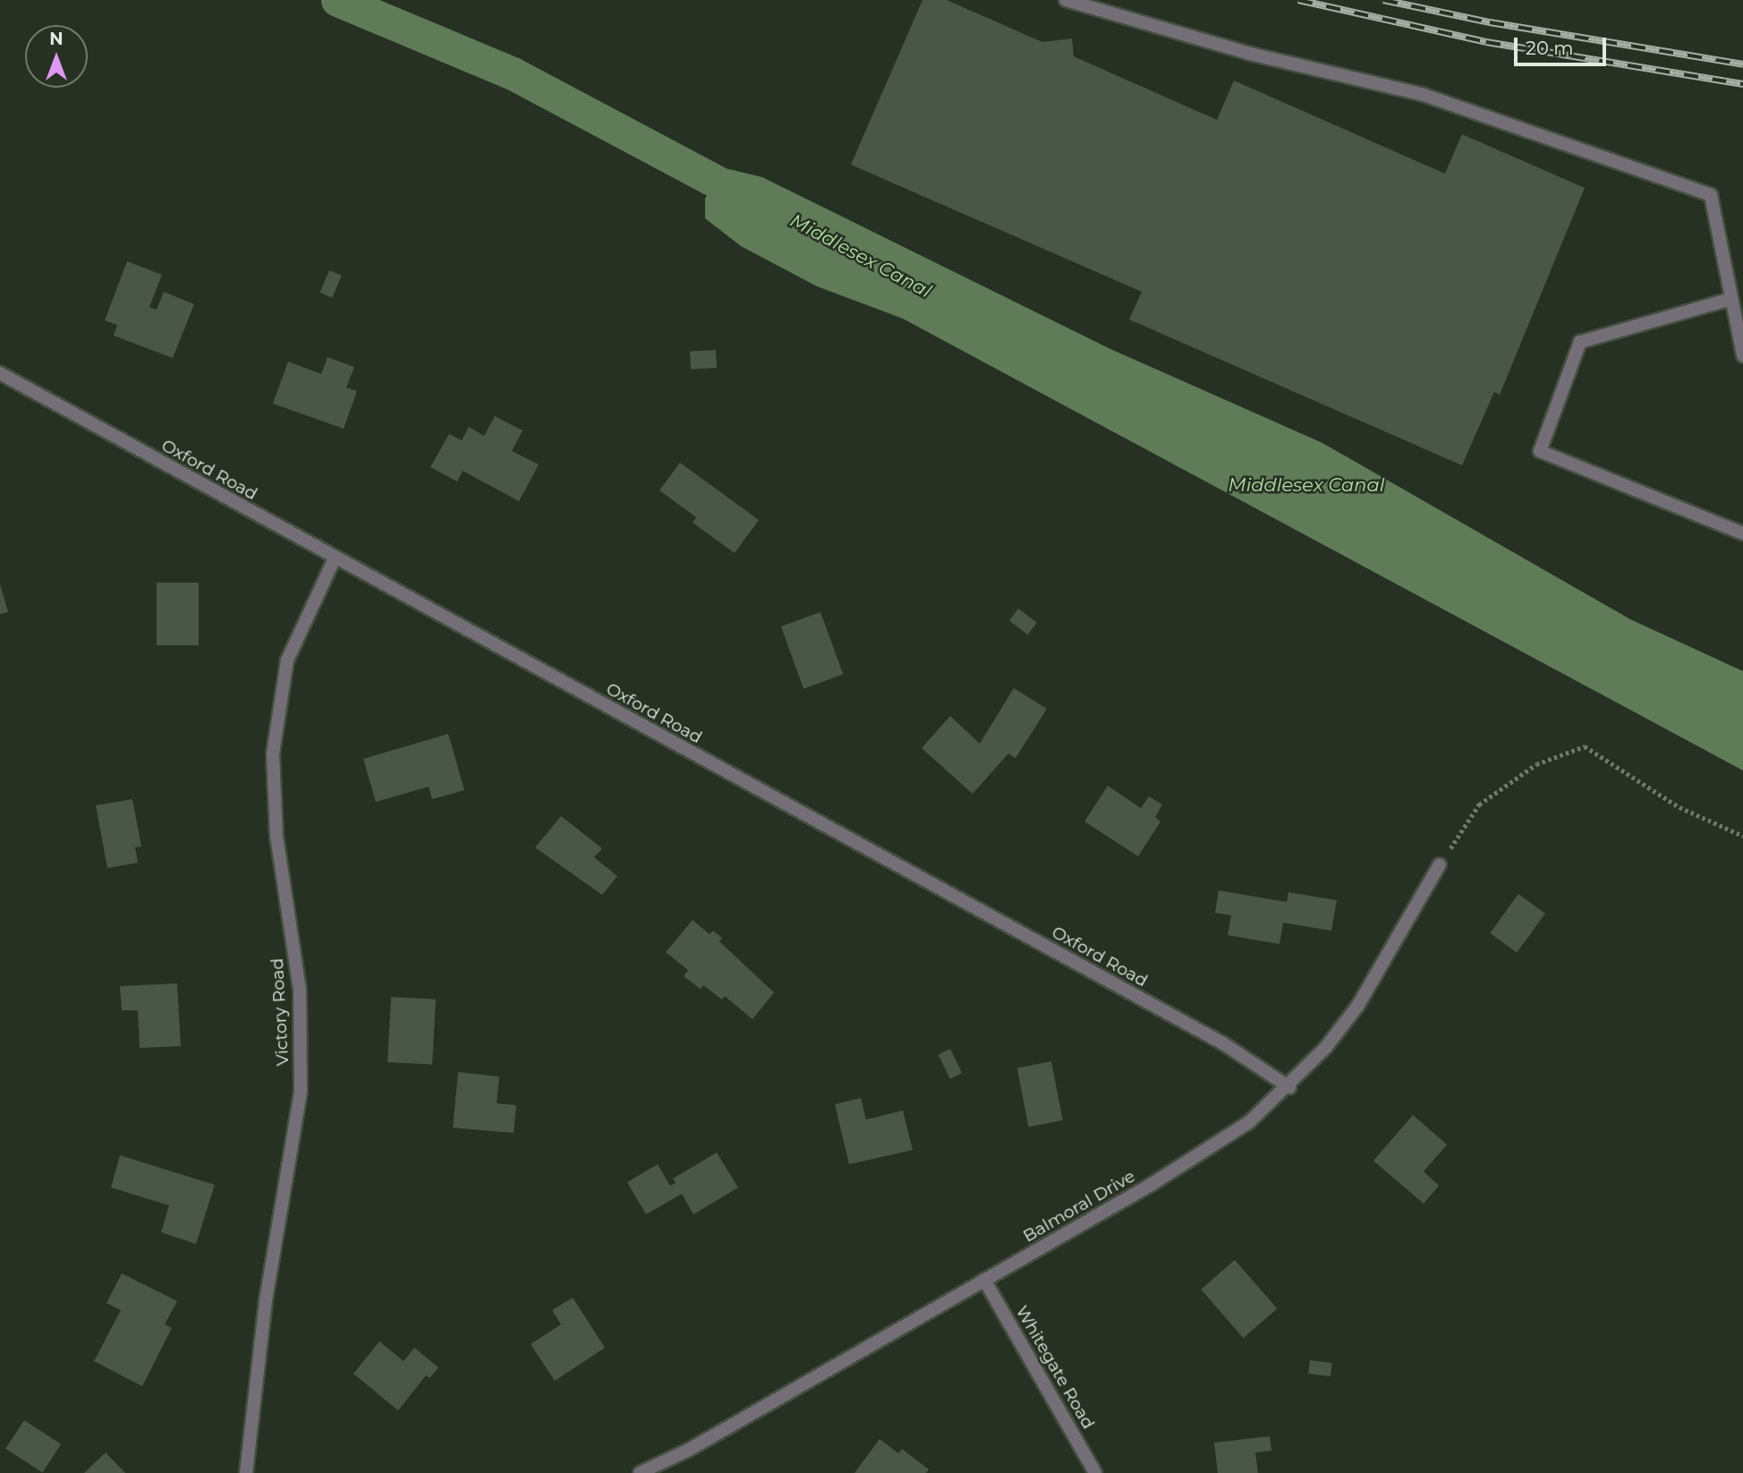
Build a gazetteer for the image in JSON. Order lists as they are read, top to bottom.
{
  "streets": {
    "street": [
      "Oxford Road",
      "Victory Road",
      "Balmoral Drive",
      "Whitegate Road"
    ]
  },
  "crossings": [
    ["Oxford Road", "Victory Road"],
    ["Oxford Road", "Balmoral Drive"],
    ["Balmoral Drive", "Whitegate Road"]
  ],
  "water": ["Middlesex Canal"],
  "scale_bar": "20 m",
  "north": "top"
}
